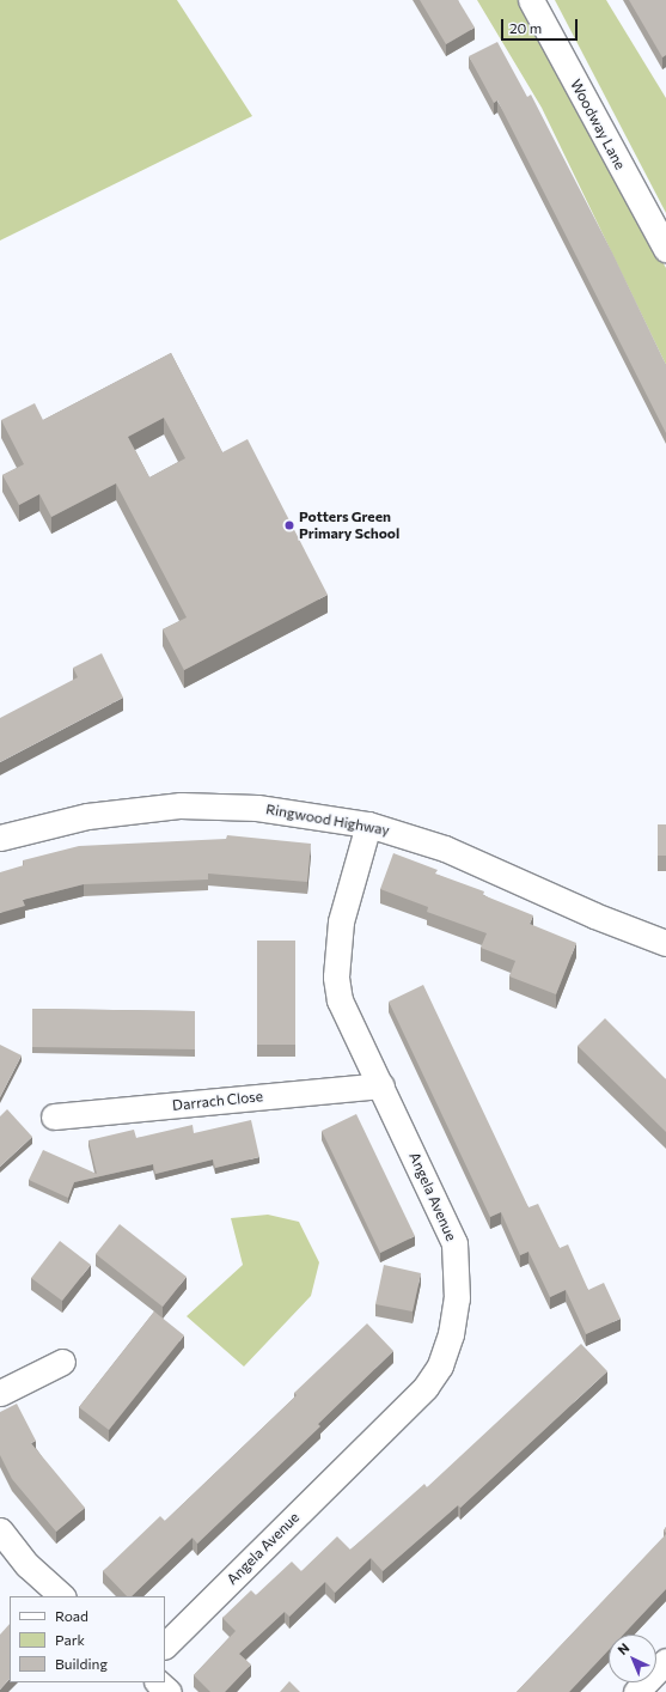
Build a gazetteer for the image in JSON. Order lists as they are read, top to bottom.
{
  "streets": {
    "street": [
      "Woodway Lane",
      "Ringwood Highway",
      "Darrach Close",
      "Angela Avenue"
    ]
  },
  "crossings": [
    ["Ringwood Highway", "Angela Avenue"],
    ["Darrach Close", "Angela Avenue"]
  ],
  "places": ["Potters Green Primary School"],
  "legend": ["Road", "Park", "Building"],
  "scale_bar": "20 m",
  "north": "top left"
}
